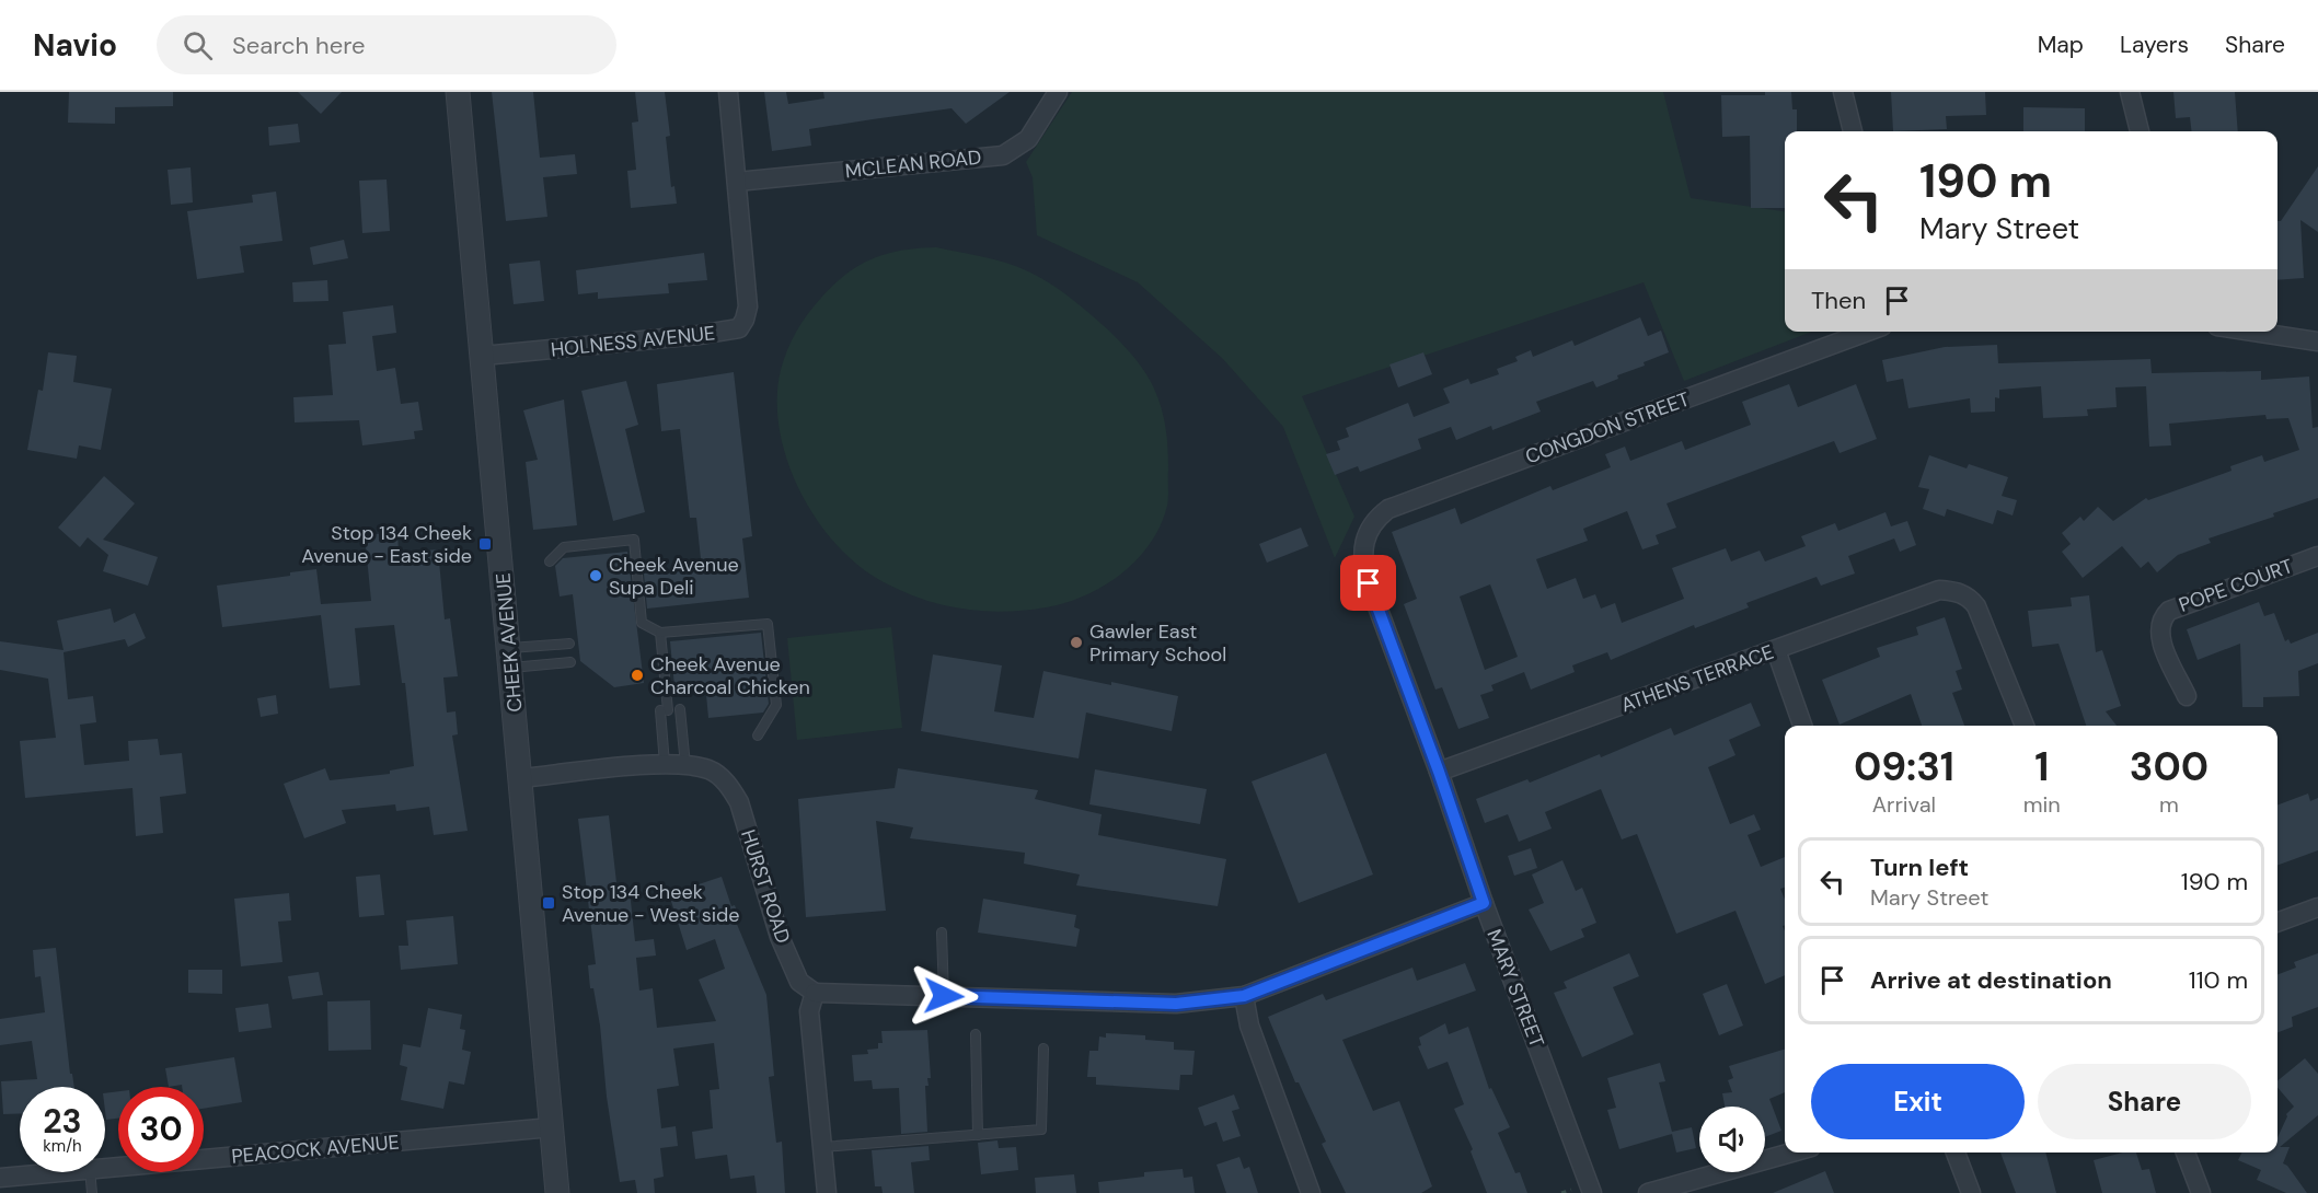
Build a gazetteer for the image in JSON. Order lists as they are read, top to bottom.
{
  "streets": {
    "street": [
      "MCLEAN ROAD",
      "HOLNESS AVENUE",
      "CONGDON STREET",
      "POPE COURT",
      "CHEEK AVENUE",
      "ATHENS TERRACE",
      "HURST ROAD",
      "MARY STREET",
      "PEACOCK AVENUE"
    ]
  },
  "crossings": [
    ["MCLEAN ROAD", "HOLNESS AVENUE"],
    ["HOLNESS AVENUE", "CHEEK AVENUE"],
    ["CONGDON STREET", "MARY STREET"],
    ["CHEEK AVENUE", "HURST ROAD"],
    ["CHEEK AVENUE", "PEACOCK AVENUE"],
    ["ATHENS TERRACE", "MARY STREET"]
  ],
  "places": {
    "transit": ["Stop 134 Cheek Avenue - East side", "Stop 134 Cheek Avenue - West side"],
    "other": ["Cheek Avenue Supa Deli", "Gawler East Primary School", "Cheek Avenue Charcoal Chicken"]
  },
  "page": {
    "header": "Navio",
    "search": "Search here",
    "nav": ["Map", "Layers", "Share"],
    "turn": ["190 m", "Mary Street"],
    "then": "Then",
    "eta": [
      "09:31",
      "Arrival",
      "1",
      "min",
      "300",
      "m"
    ],
    "list": [
      {
        "name": "Turn left",
        "note": "Mary Street",
        "value": "190 m"
      },
      {
        "name": "Arrive at destination",
        "value": "110 m"
      }
    ],
    "buttons": ["Exit", "Share"],
    "speed": "23 km/h",
    "limit": "30"
  }
}
